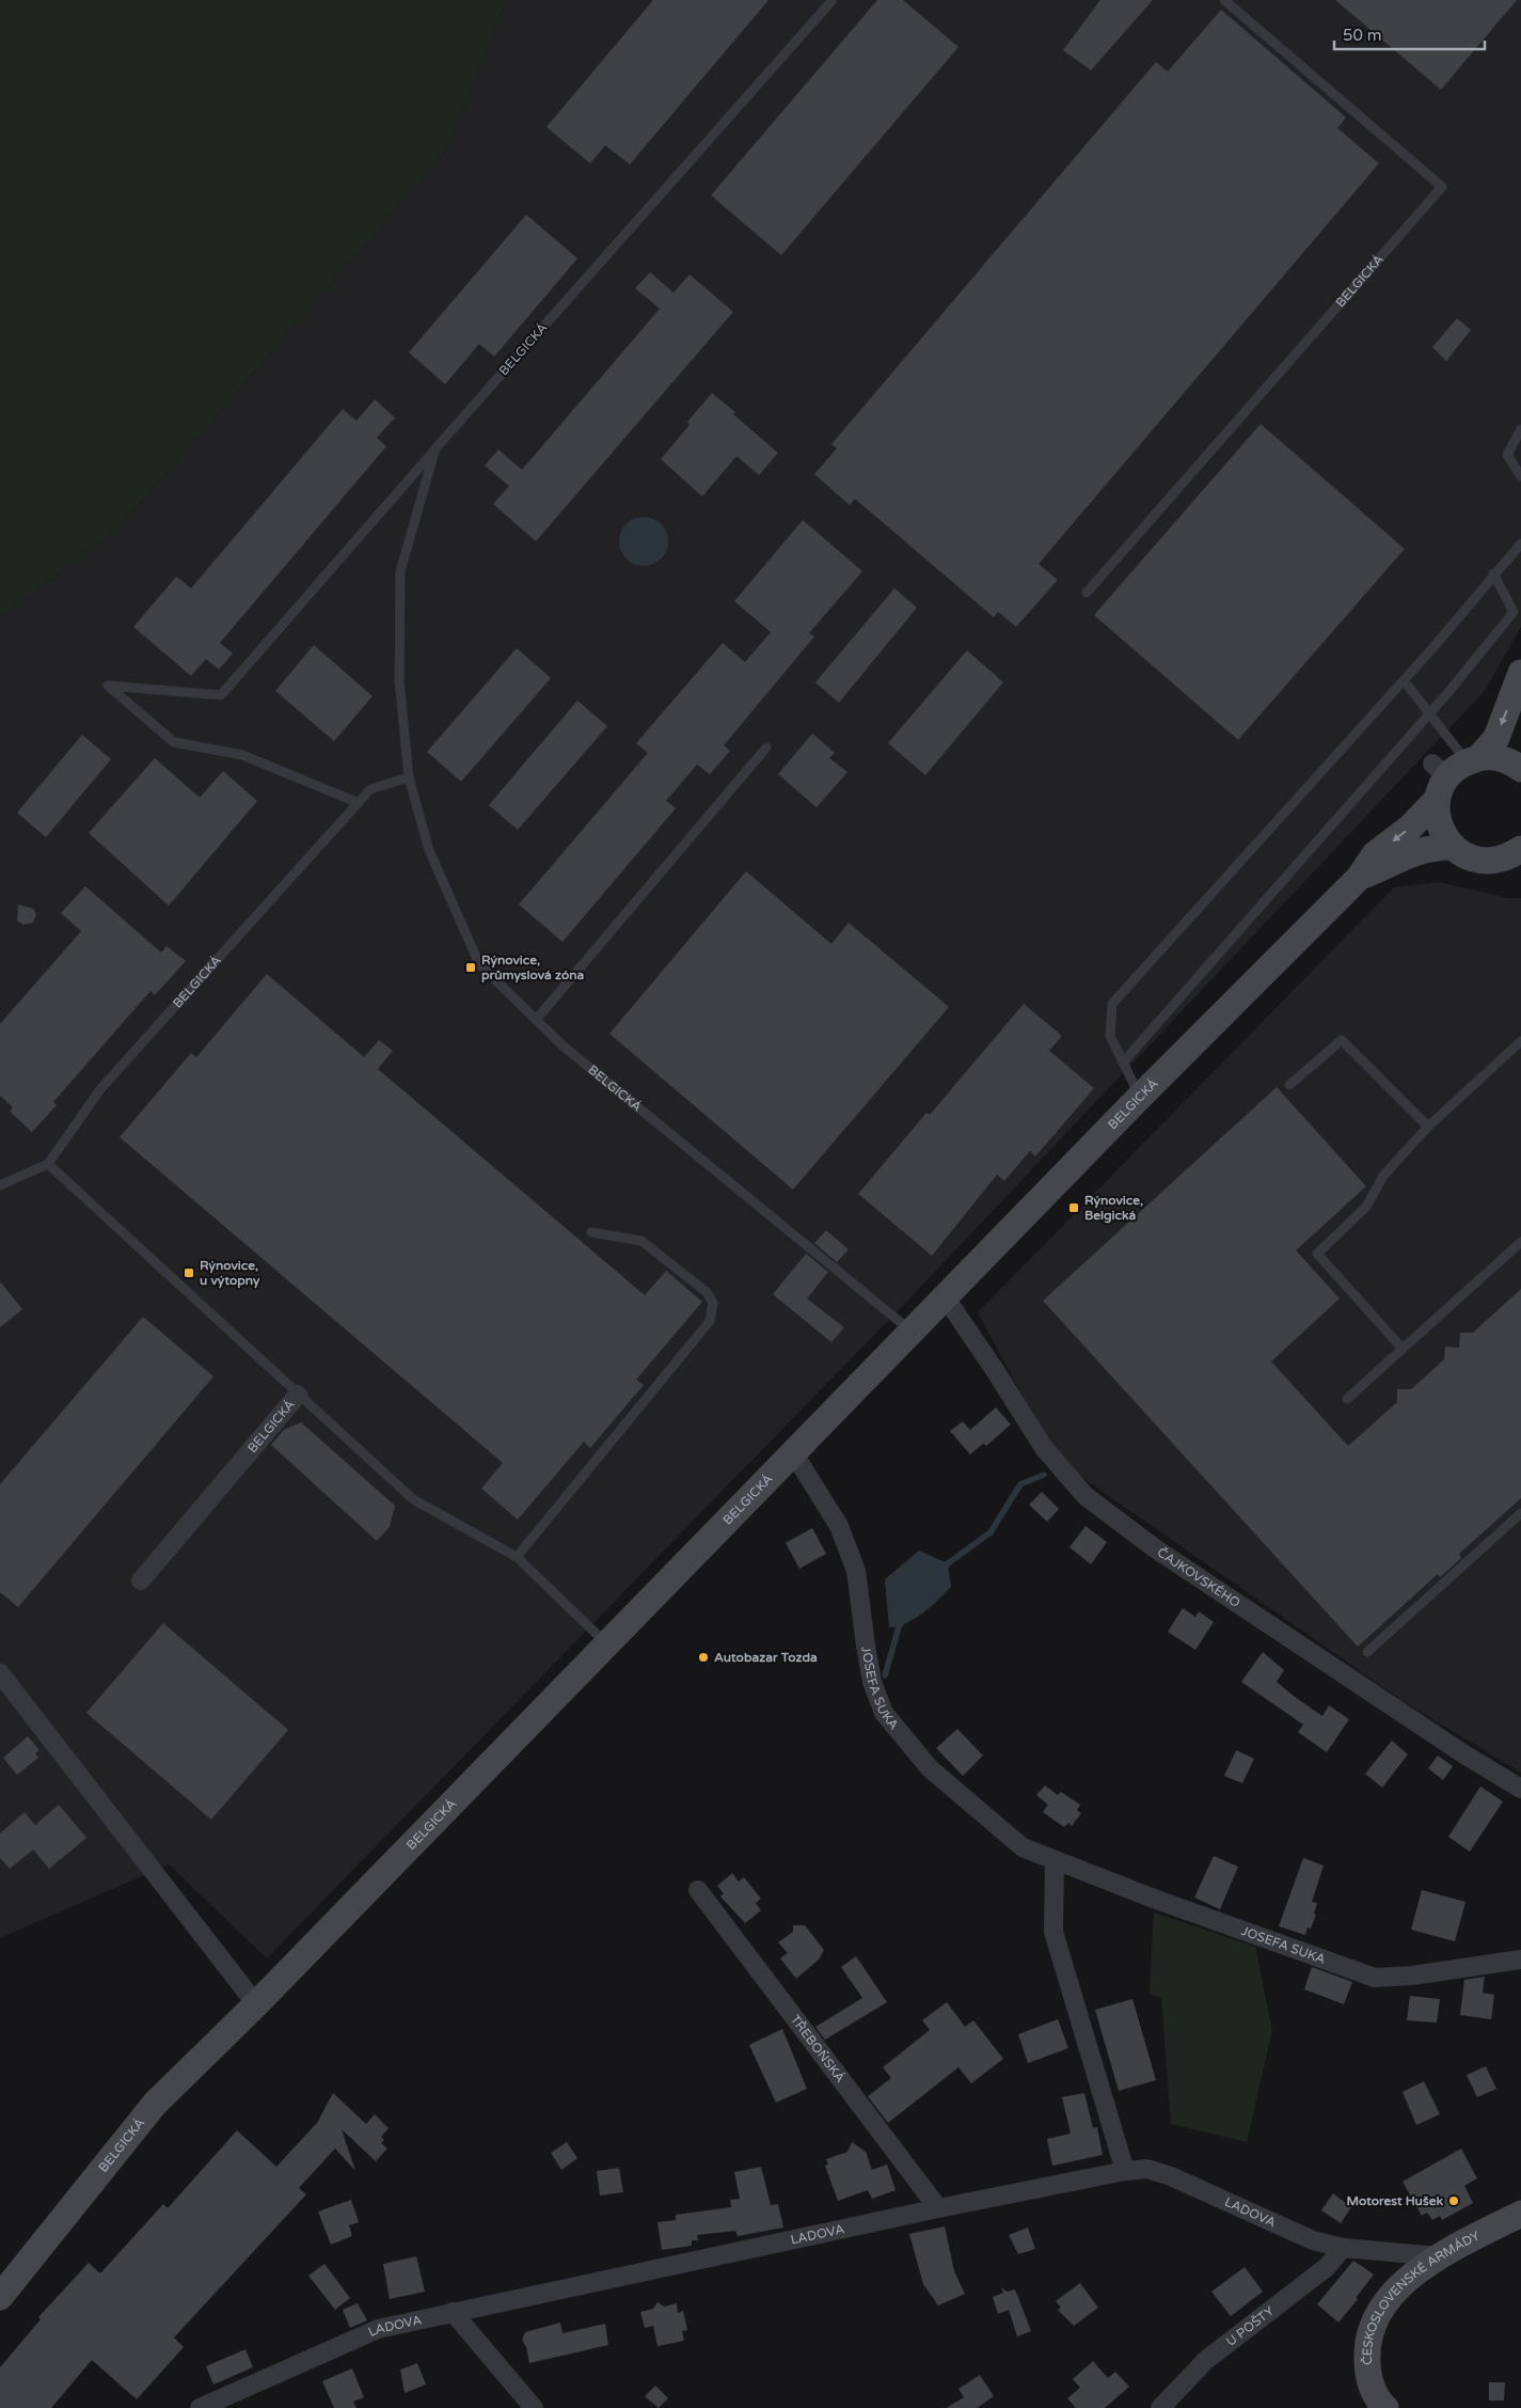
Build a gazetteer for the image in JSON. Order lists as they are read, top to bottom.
{
  "streets": {
    "street": [
      "BELGICKÁ",
      "ČAJKOVSKÉHO",
      "JOSEFA SUKA",
      "TŘEBOŇSKÁ",
      "LADOVA",
      "ČESKOSLOVENSKÉ ARMÁDY",
      "U POŠTY"
    ]
  },
  "crossings": [
    ["BELGICKÁ", "ČAJKOVSKÉHO"],
    ["BELGICKÁ", "JOSEFA SUKA"],
    ["TŘEBOŇSKÁ", "LADOVA"],
    ["LADOVA", "ČESKOSLOVENSKÉ ARMÁDY"],
    ["LADOVA", "U POŠTY"]
  ],
  "places": {
    "transit": ["Rýnovice, průmyslová zóna", "Rýnovice, Belgická", "Rýnovice, u výtopny"],
    "other": ["Autobazar Tozda", "Motorest Hušek"]
  },
  "scale_bar": "50 m"
}
